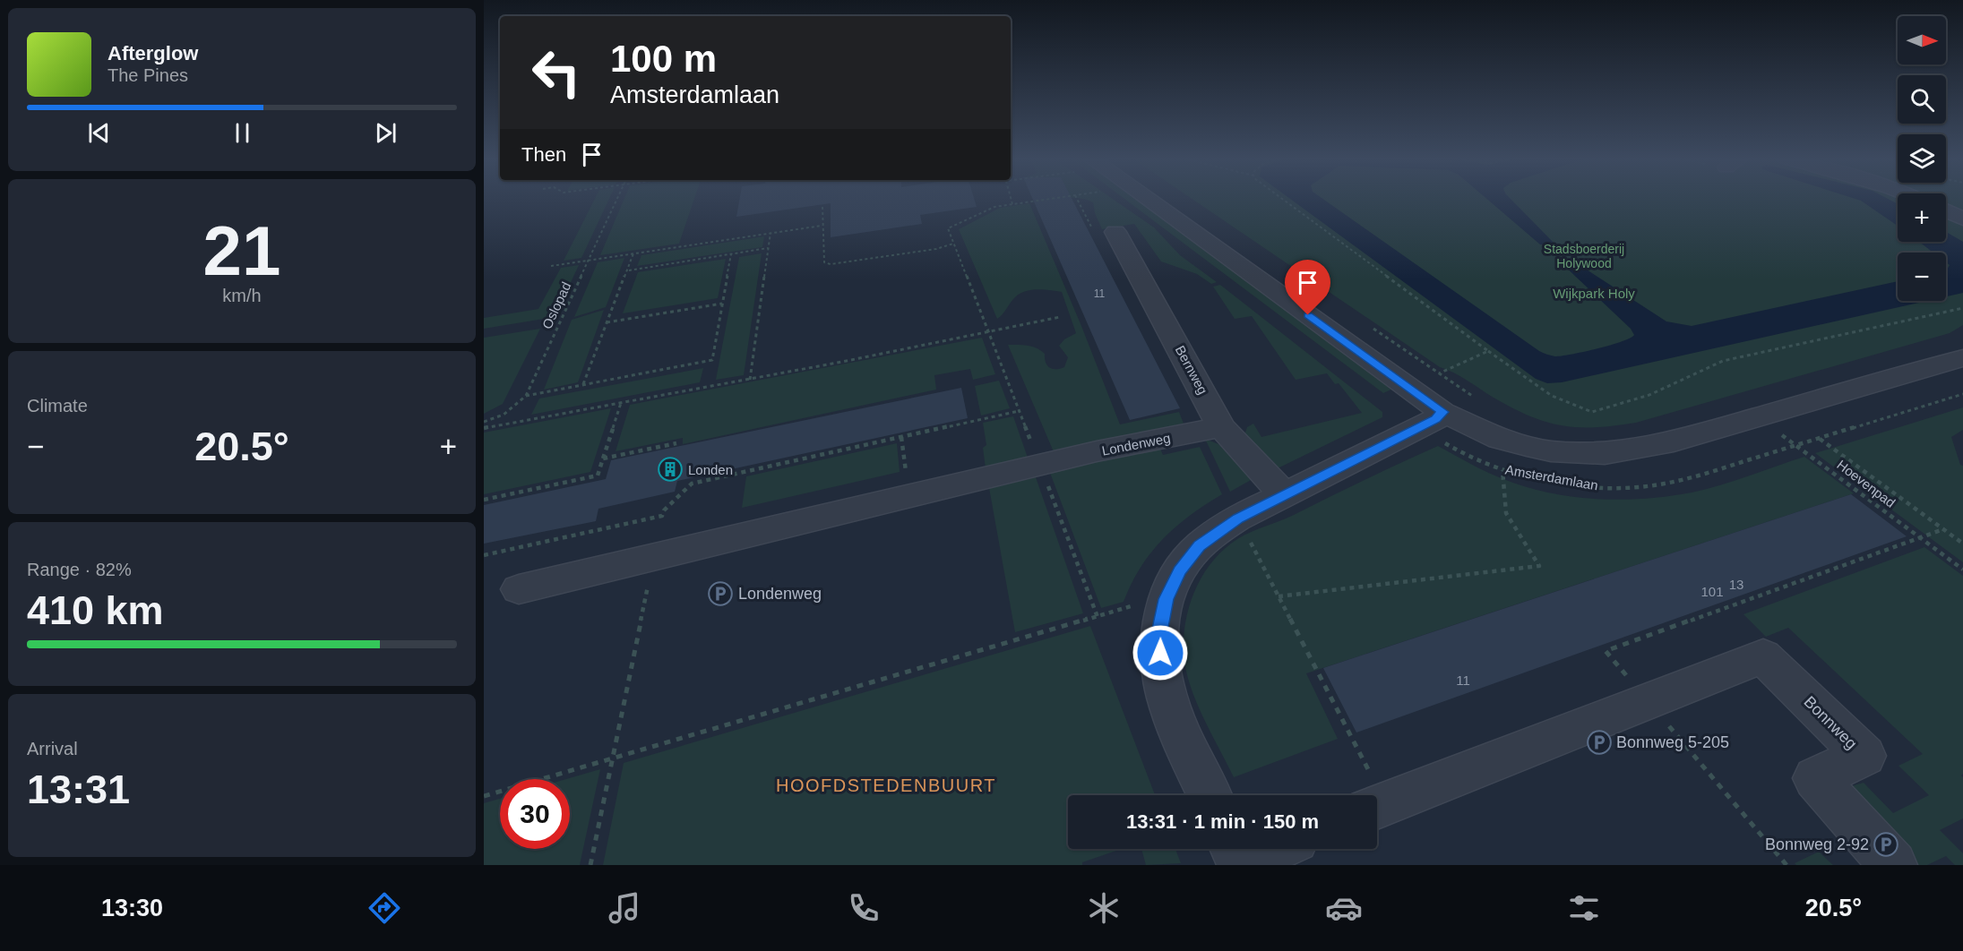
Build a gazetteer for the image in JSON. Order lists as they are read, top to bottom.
{
  "streets": {
    "street": [
      "Bernweg",
      "Londenweg",
      "Amsterdamlaan",
      "Bonnweg"
    ],
    "path": ["Oslopad", "Hoevenpad"]
  },
  "crossings": [
    ["Bernweg", "Londenweg"],
    ["Amsterdamlaan", "Hoevenpad"]
  ],
  "districts": ["HOOFDSTEDENBUURT"],
  "parks": ["Stadsboerderij Holywood", "Wijkpark Holy"],
  "places": {
    "building": ["Londen"],
    "parking": ["Londenweg", "Bonnweg 5-205", "Bonnweg 2-92"]
  },
  "house_numbers": [
    "11",
    "13",
    "101",
    "11"
  ],
  "north": "right",
  "page": {
    "map_buttons": ["+", "−"],
    "turn": ["100 m", "Amsterdamlaan"],
    "song": ["Afterglow", "The Pines"],
    "then": "Then",
    "tile": [
      ["21", "km/h"],
      "Climate",
      ["Range · 82%", "410 km"],
      ["Arrival", "13:31"]
    ],
    "heat": ["−", "20.5°", "+"],
    "limit": "30",
    "trip": "13:31 · 1 min · 150 m",
    "tabs": ["13:30", "20.5°"]
  }
}
